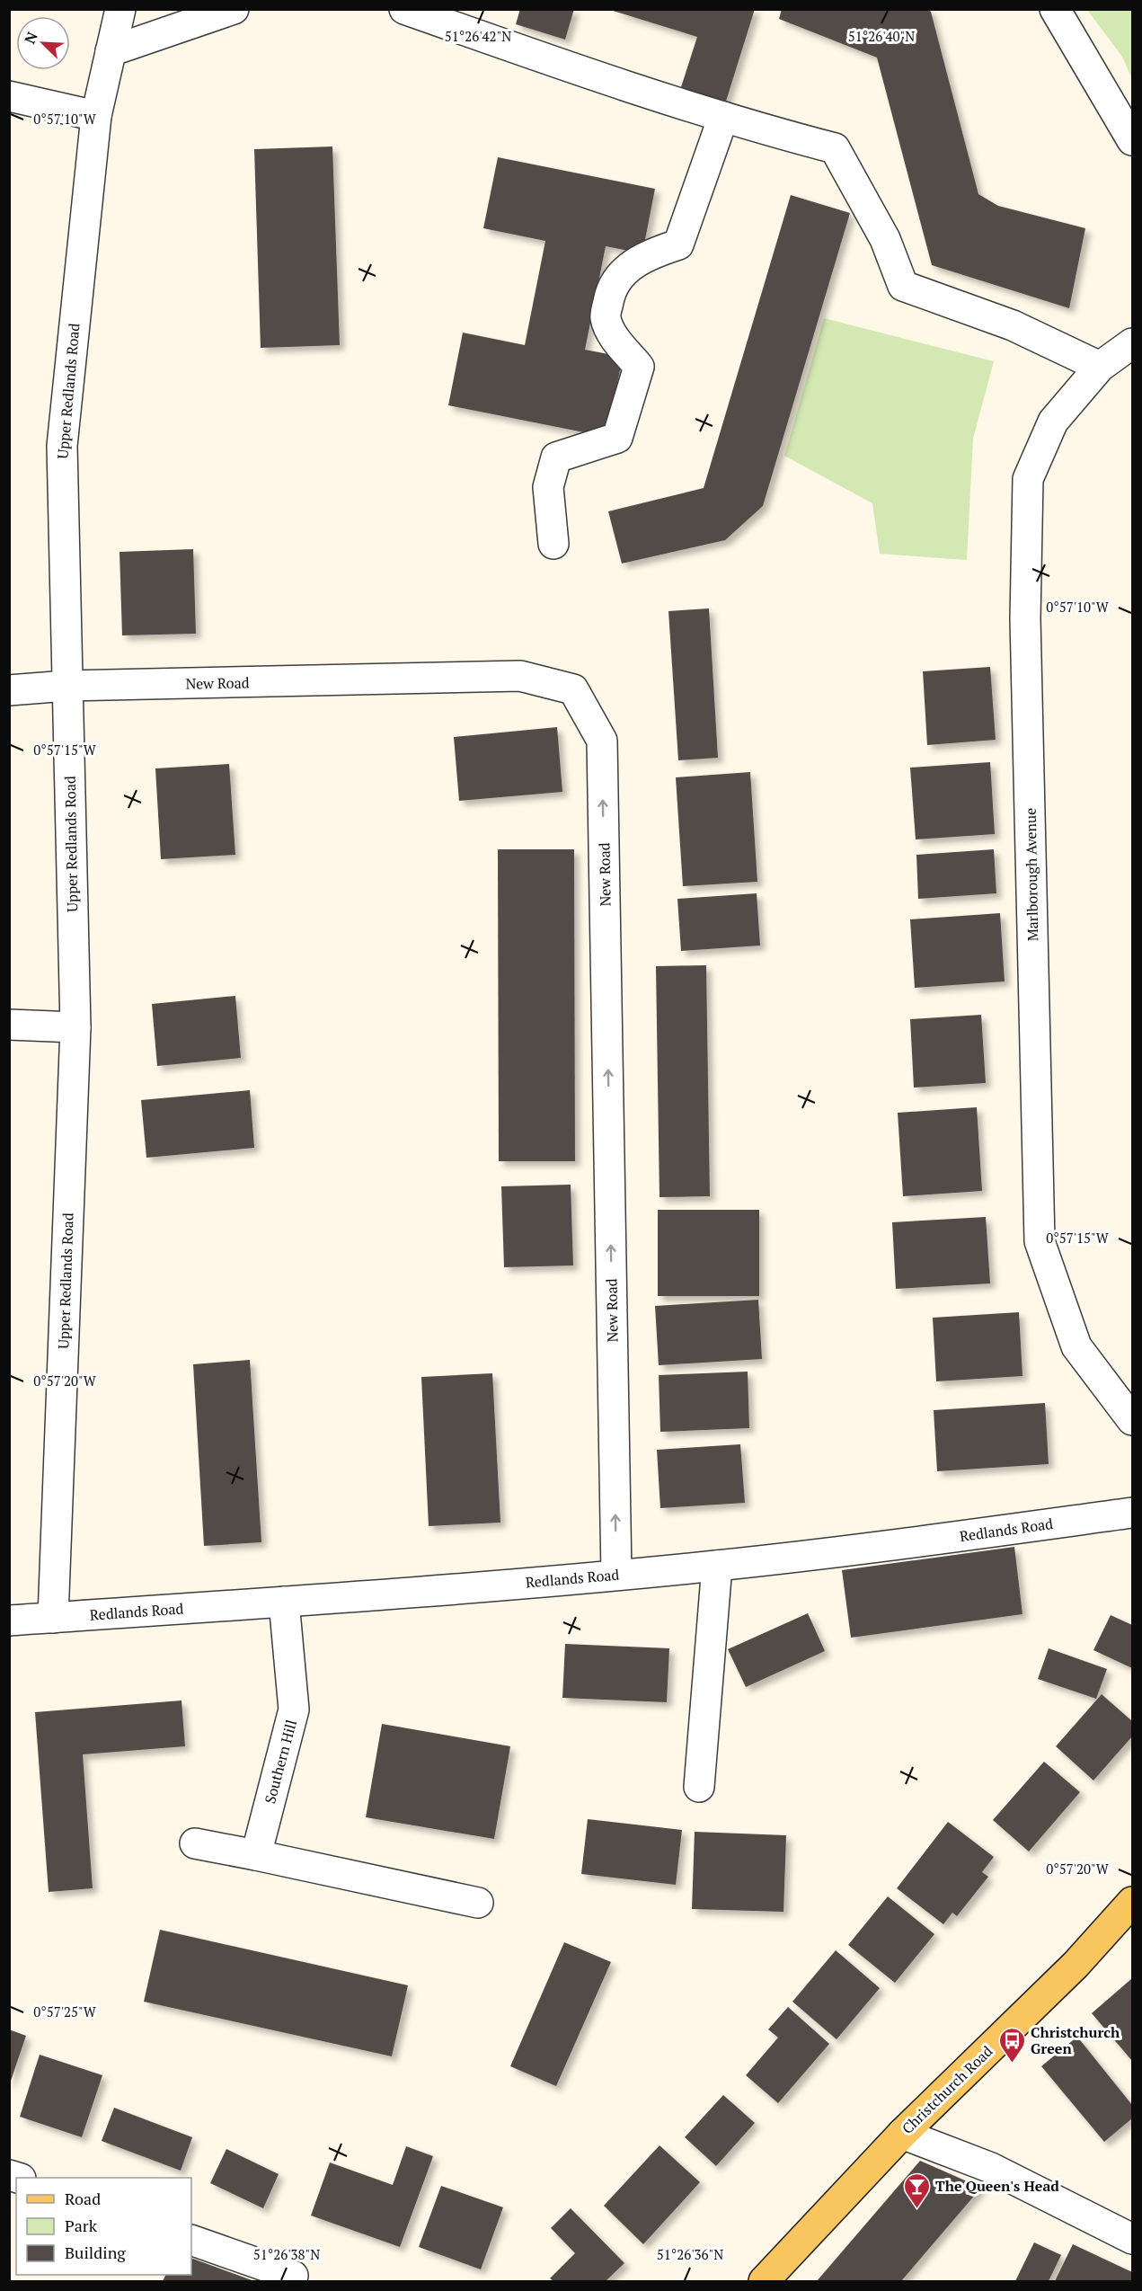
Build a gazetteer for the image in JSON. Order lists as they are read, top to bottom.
{
  "streets": {
    "main road": ["Christchurch Road"],
    "street": [
      "Upper Redlands Road",
      "New Road",
      "Marlborough Avenue",
      "Redlands Road",
      "Southern Hill"
    ]
  },
  "crossings": [
    ["Upper Redlands Road", "New Road"],
    ["Upper Redlands Road", "Redlands Road"],
    ["New Road", "Redlands Road"],
    ["Redlands Road", "Southern Hill"]
  ],
  "places": {
    "bus stop": ["Christchurch Green"],
    "bar": ["The Queen's Head"]
  },
  "legend": ["Road", "Park", "Building"],
  "north": "top left",
  "coordinates": [
    "51°26'40\"N",
    "51°26'42\"N",
    "0°57'10\"W",
    "0°57'15\"W",
    "0°57'20\"W",
    "0°57'25\"W",
    "51°26'38\"N",
    "51°26'36\"N"
  ]
}
